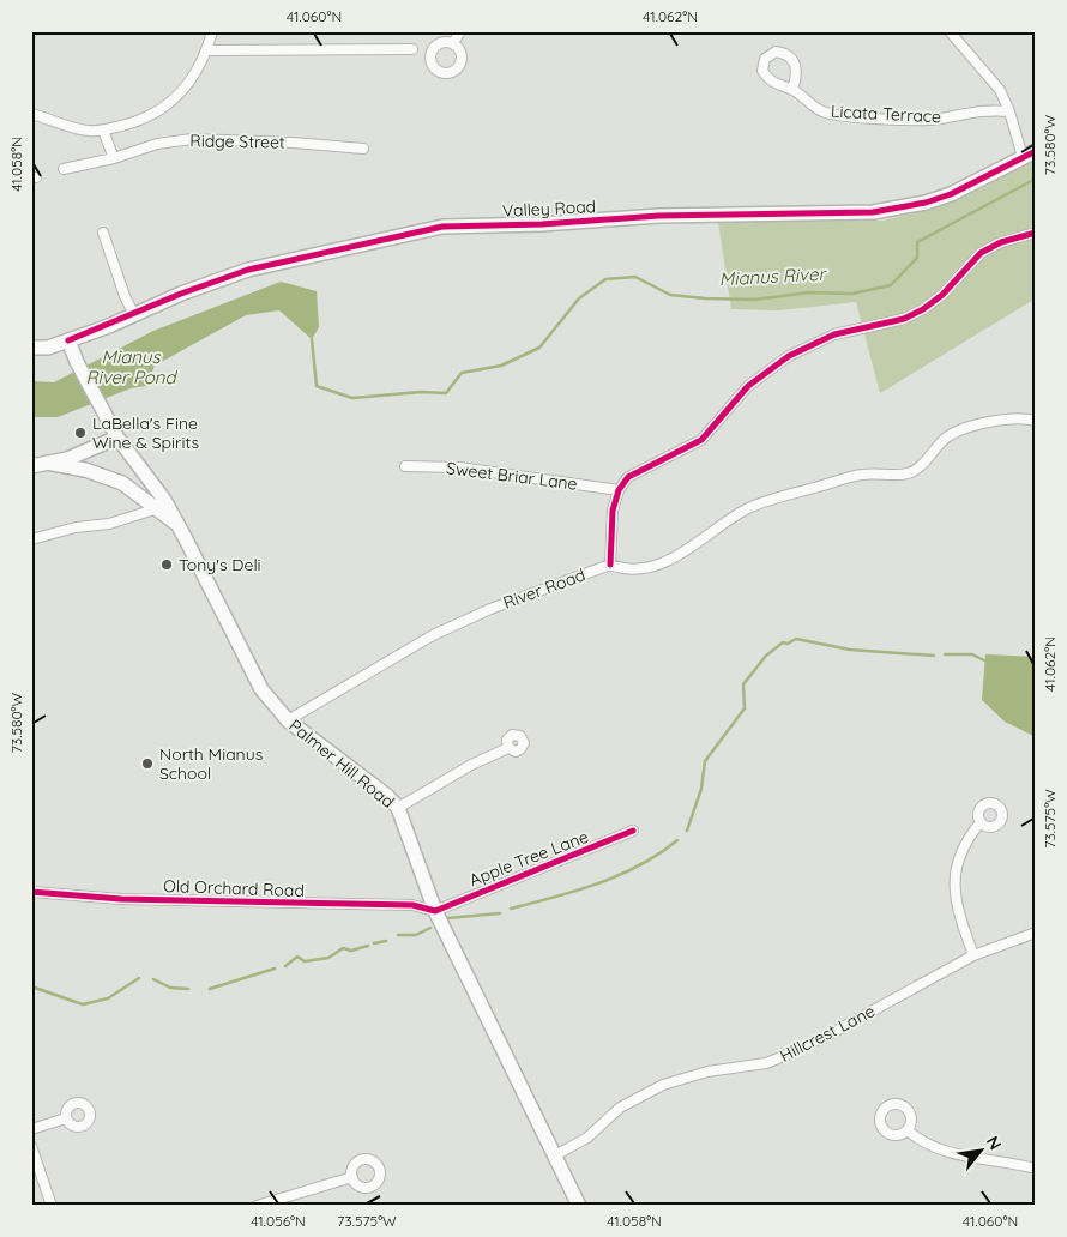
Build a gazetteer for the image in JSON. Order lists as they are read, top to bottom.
{
  "streets": {
    "street": [
      "Licata Terrace",
      "Ridge Street",
      "Valley Road",
      "Sweet Briar Lane",
      "River Road",
      "Palmer Hill Road",
      "Apple Tree Lane",
      "Old Orchard Road",
      "Hillcrest Lane"
    ]
  },
  "crossings": [
    ["Valley Road", "Palmer Hill Road"],
    ["River Road", "Palmer Hill Road"],
    ["Palmer Hill Road", "Apple Tree Lane"],
    ["Palmer Hill Road", "Old Orchard Road"],
    ["Palmer Hill Road", "Hillcrest Lane"],
    ["Apple Tree Lane", "Old Orchard Road"]
  ],
  "water": ["Mianus River", "Mianus River Pond"],
  "places": ["LaBella's Fine Wine & Spirits", "Tony's Deli", "North Mianus School"],
  "north": "top right",
  "coordinates": [
    "41.060°N",
    "41.062°N",
    "73.580°W",
    "41.058°N",
    "73.575°W",
    "41.056°N"
  ]
}
